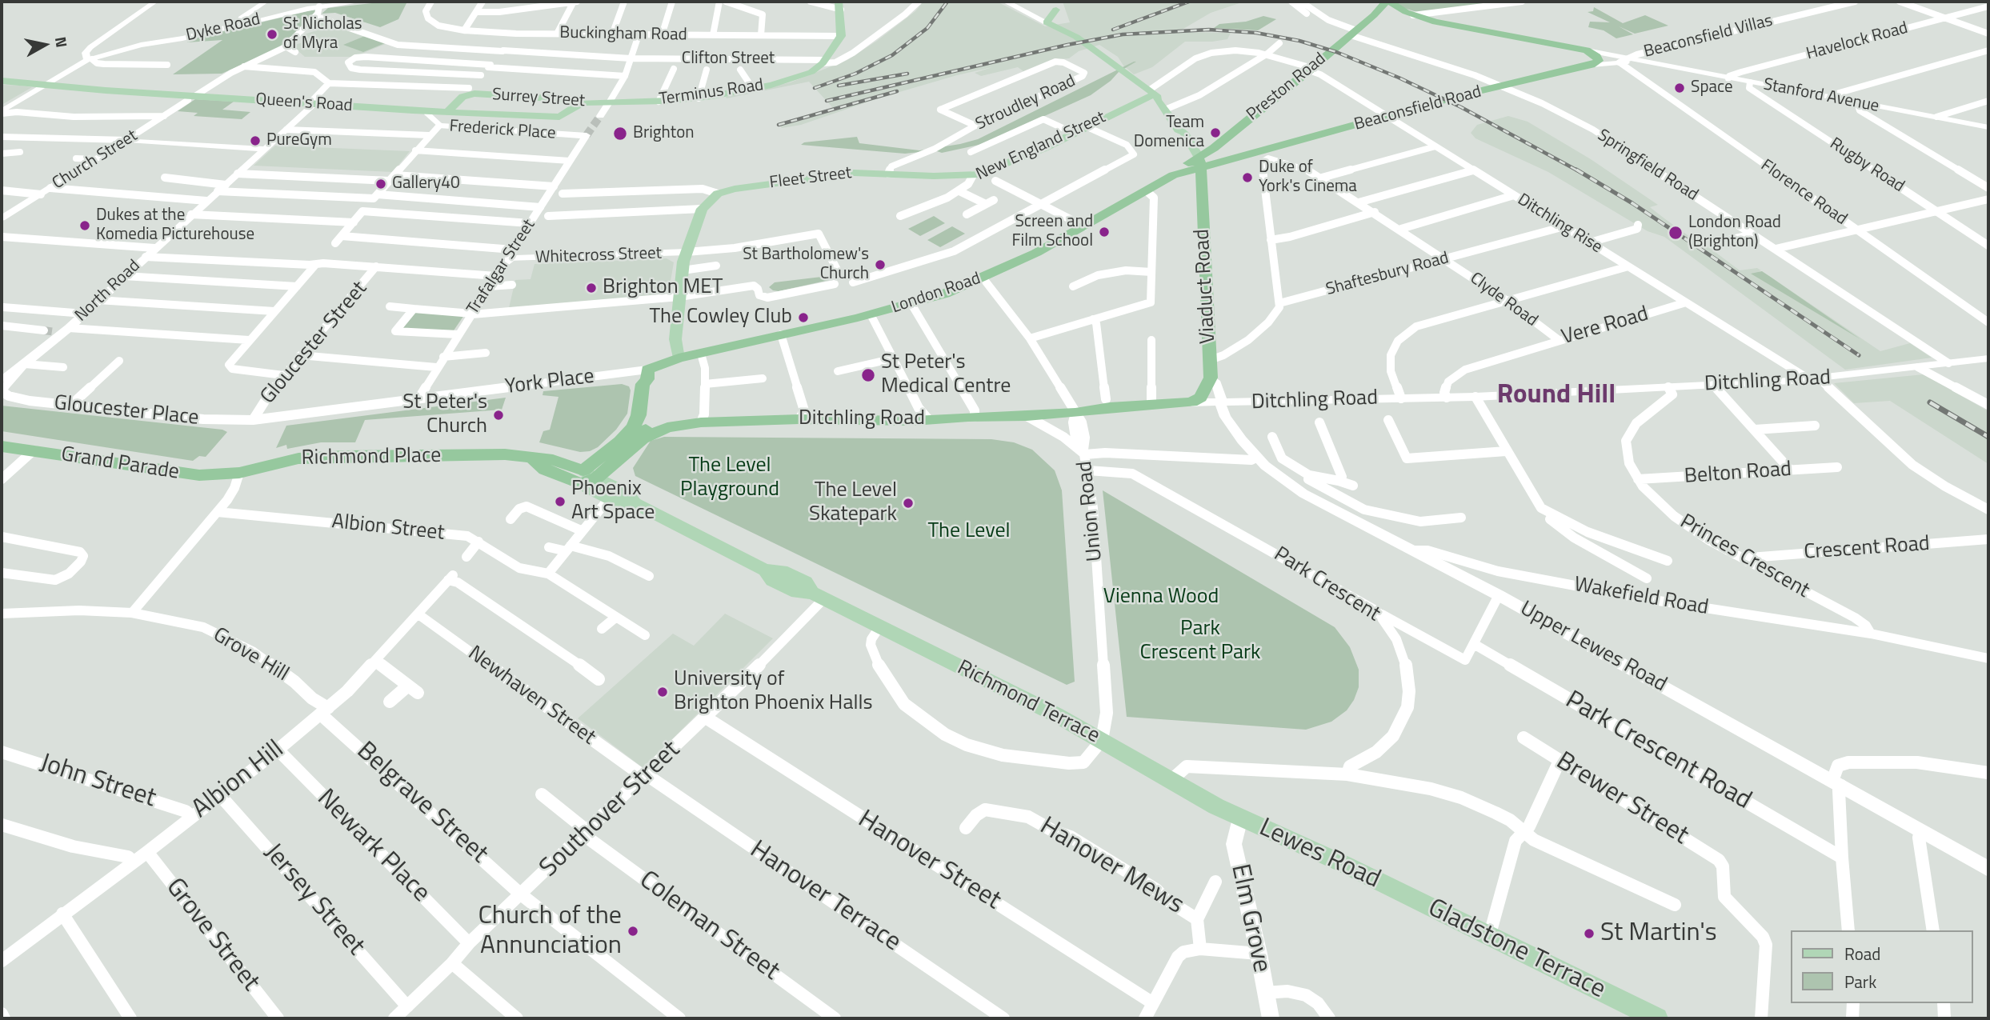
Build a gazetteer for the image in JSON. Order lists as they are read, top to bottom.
{
  "streets": {
    "highway": [
      "Preston Road",
      "Stanford Avenue",
      "Beaconsfield Road",
      "Viaduct Road",
      "London Road",
      "Ditchling Road",
      "York Place",
      "Richmond Place",
      "Grand Parade"
    ],
    "main road": [
      "Dyke Road",
      "Terminus Road",
      "Surrey Street",
      "Queen's Road",
      "New England Street",
      "Fleet Street",
      "Richmond Terrace",
      "Lewes Road",
      "Gladstone Terrace"
    ],
    "street": [
      "Buckingham Road",
      "Beaconsfield Villas",
      "Havelock Road",
      "Clifton Street",
      "Stroudley Road",
      "Frederick Place",
      "Church Street",
      "Springfield Road",
      "Rugby Road",
      "Florence Road",
      "Ditchling Rise",
      "Whitecross Street",
      "Trafalgar Street",
      "Shaftesbury Road",
      "North Road",
      "Clyde Road",
      "Vere Road",
      "Gloucester Street",
      "Gloucester Place",
      "Belton Road",
      "Union Road",
      "Albion Street",
      "Crescent Road",
      "Princes Crescent",
      "Park Crescent",
      "Wakefield Road",
      "Upper Lewes Road",
      "Grove Hill",
      "Newhaven Street",
      "Park Crescent Road",
      "Albion Hill",
      "John Street",
      "Brewer Street",
      "Belgrave Street",
      "Southover Street",
      "Newark Place",
      "Hanover Street",
      "Hanover Mews",
      "Hanover Terrace",
      "Jersey Street",
      "Elm Grove",
      "Coleman Street",
      "Grove Street"
    ]
  },
  "crossings": [
    ["Dyke Road", "Church Street"],
    ["Beaconsfield Villas", "Stanford Avenue"],
    ["Beaconsfield Villas", "Beaconsfield Road"],
    ["Beaconsfield Villas", "Florence Road"],
    ["Havelock Road", "Stanford Avenue"],
    ["Clifton Street", "Terminus Road"],
    ["Preston Road", "Beaconsfield Road"],
    ["Preston Road", "Springfield Road"],
    ["Preston Road", "Ditchling Rise"],
    ["Preston Road", "Viaduct Road"],
    ["Preston Road", "London Road"],
    ["Terminus Road", "Surrey Street"],
    ["Stanford Avenue", "Beaconsfield Road"],
    ["Stanford Avenue", "Rugby Road"],
    ["Stanford Avenue", "Florence Road"],
    ["Surrey Street", "Queen's Road"],
    ["Queen's Road", "Frederick Place"],
    ["Queen's Road", "Church Street"],
    ["Queen's Road", "North Road"],
    ["Stroudley Road", "Fleet Street"],
    ["Beaconsfield Road", "Springfield Road"],
    ["Beaconsfield Road", "Florence Road"],
    ["Beaconsfield Road", "Ditchling Rise"],
    ["Beaconsfield Road", "Viaduct Road"],
    ["Beaconsfield Road", "London Road"],
    ["Frederick Place", "Trafalgar Street"],
    ["New England Street", "Fleet Street"],
    ["New England Street", "Ditchling Rise"],
    ["Springfield Road", "Ditchling Road"],
    ["Ditchling Rise", "Shaftesbury Road"],
    ["Ditchling Rise", "Vere Road"],
    ["Ditchling Rise", "Ditchling Road"],
    ["Whitecross Street", "Trafalgar Street"],
    ["Trafalgar Street", "York Place"],
    ["Shaftesbury Road", "Clyde Road"],
    ["Viaduct Road", "London Road"],
    ["Viaduct Road", "Ditchling Road"],
    ["Viaduct Road", "Upper Lewes Road"],
    ["North Road", "Gloucester Place"],
    ["London Road", "York Place"],
    ["Clyde Road", "Vere Road"],
    ["Vere Road", "Ditchling Road"],
    ["Gloucester Street", "York Place"],
    ["Gloucester Street", "Gloucester Place"],
    ["Ditchling Road", "Richmond Place"],
    ["Ditchling Road", "Union Road"],
    ["Ditchling Road", "Princes Crescent"],
    ["Ditchling Road", "Upper Lewes Road"],
    ["Ditchling Road", "Richmond Terrace"],
    ["York Place", "Gloucester Place"],
    ["Richmond Place", "Grand Parade"],
    ["Richmond Place", "Richmond Terrace"],
    ["Belton Road", "Princes Crescent"],
    ["Union Road", "Park Crescent"],
    ["Union Road", "Richmond Terrace"],
    ["Crescent Road", "Princes Crescent"],
    ["Princes Crescent", "Wakefield Road"],
    ["Wakefield Road", "Upper Lewes Road"],
    ["Grove Hill", "Albion Hill"],
    ["Grove Hill", "Belgrave Street"],
    ["Newhaven Street", "Albion Hill"],
    ["Newhaven Street", "Southover Street"],
    ["Newhaven Street", "Hanover Terrace"],
    ["Richmond Terrace", "Southover Street"],
    ["Richmond Terrace", "Lewes Road"],
    ["Richmond Terrace", "Elm Grove"],
    ["Albion Hill", "John Street"],
    ["Albion Hill", "Belgrave Street"],
    ["Albion Hill", "Newark Place"],
    ["Albion Hill", "Jersey Street"],
    ["Albion Hill", "Grove Street"],
    ["Belgrave Street", "Southover Street"],
    ["Southover Street", "Newark Place"],
    ["Southover Street", "Hanover Street"],
    ["Southover Street", "Hanover Terrace"],
    ["Southover Street", "Jersey Street"],
    ["Southover Street", "Coleman Street"],
    ["Lewes Road", "Elm Grove"],
    ["Lewes Road", "Gladstone Terrace"]
  ],
  "districts": ["Round Hill"],
  "parks": [
    "The Level Playground",
    "The Level",
    "Vienna Wood",
    "Park Crescent Park"
  ],
  "places": [
    "St Nicholas of Myra",
    "Space",
    "Team Domenica",
    "Brighton",
    "PureGym",
    "Duke of York's Cinema",
    "Gallery40",
    "Dukes at the Komedia Picturehouse",
    "Screen and Film School",
    "London Road (Brighton)",
    "St Bartholomew's Church",
    "Brighton MET",
    "The Cowley Club",
    "St Peter's Medical Centre",
    "St Peter's Church",
    "Phoenix Art Space",
    "The Level Skatepark",
    "University of Brighton Phoenix Halls",
    "Church of the Annunciation",
    "St Martin's"
  ],
  "legend": ["Road", "Park"],
  "north": "right"
}
